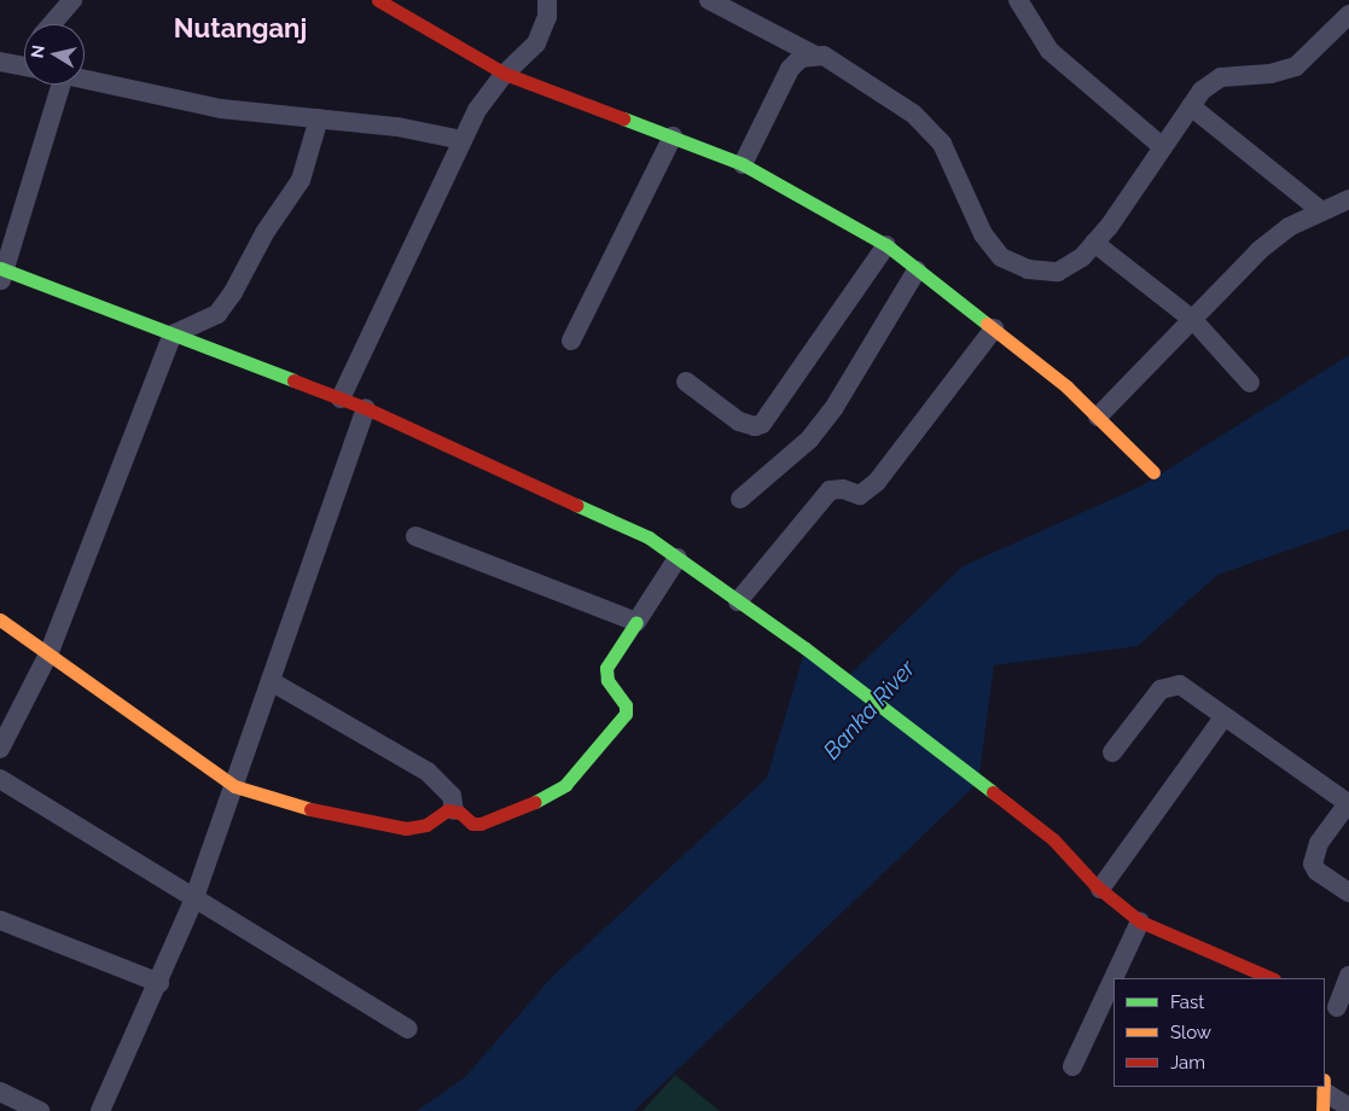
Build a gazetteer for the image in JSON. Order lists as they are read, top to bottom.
{
  "districts": ["Nutanganj"],
  "water": ["Banka River"],
  "legend": ["Fast", "Slow", "Jam"],
  "north": "left"
}
